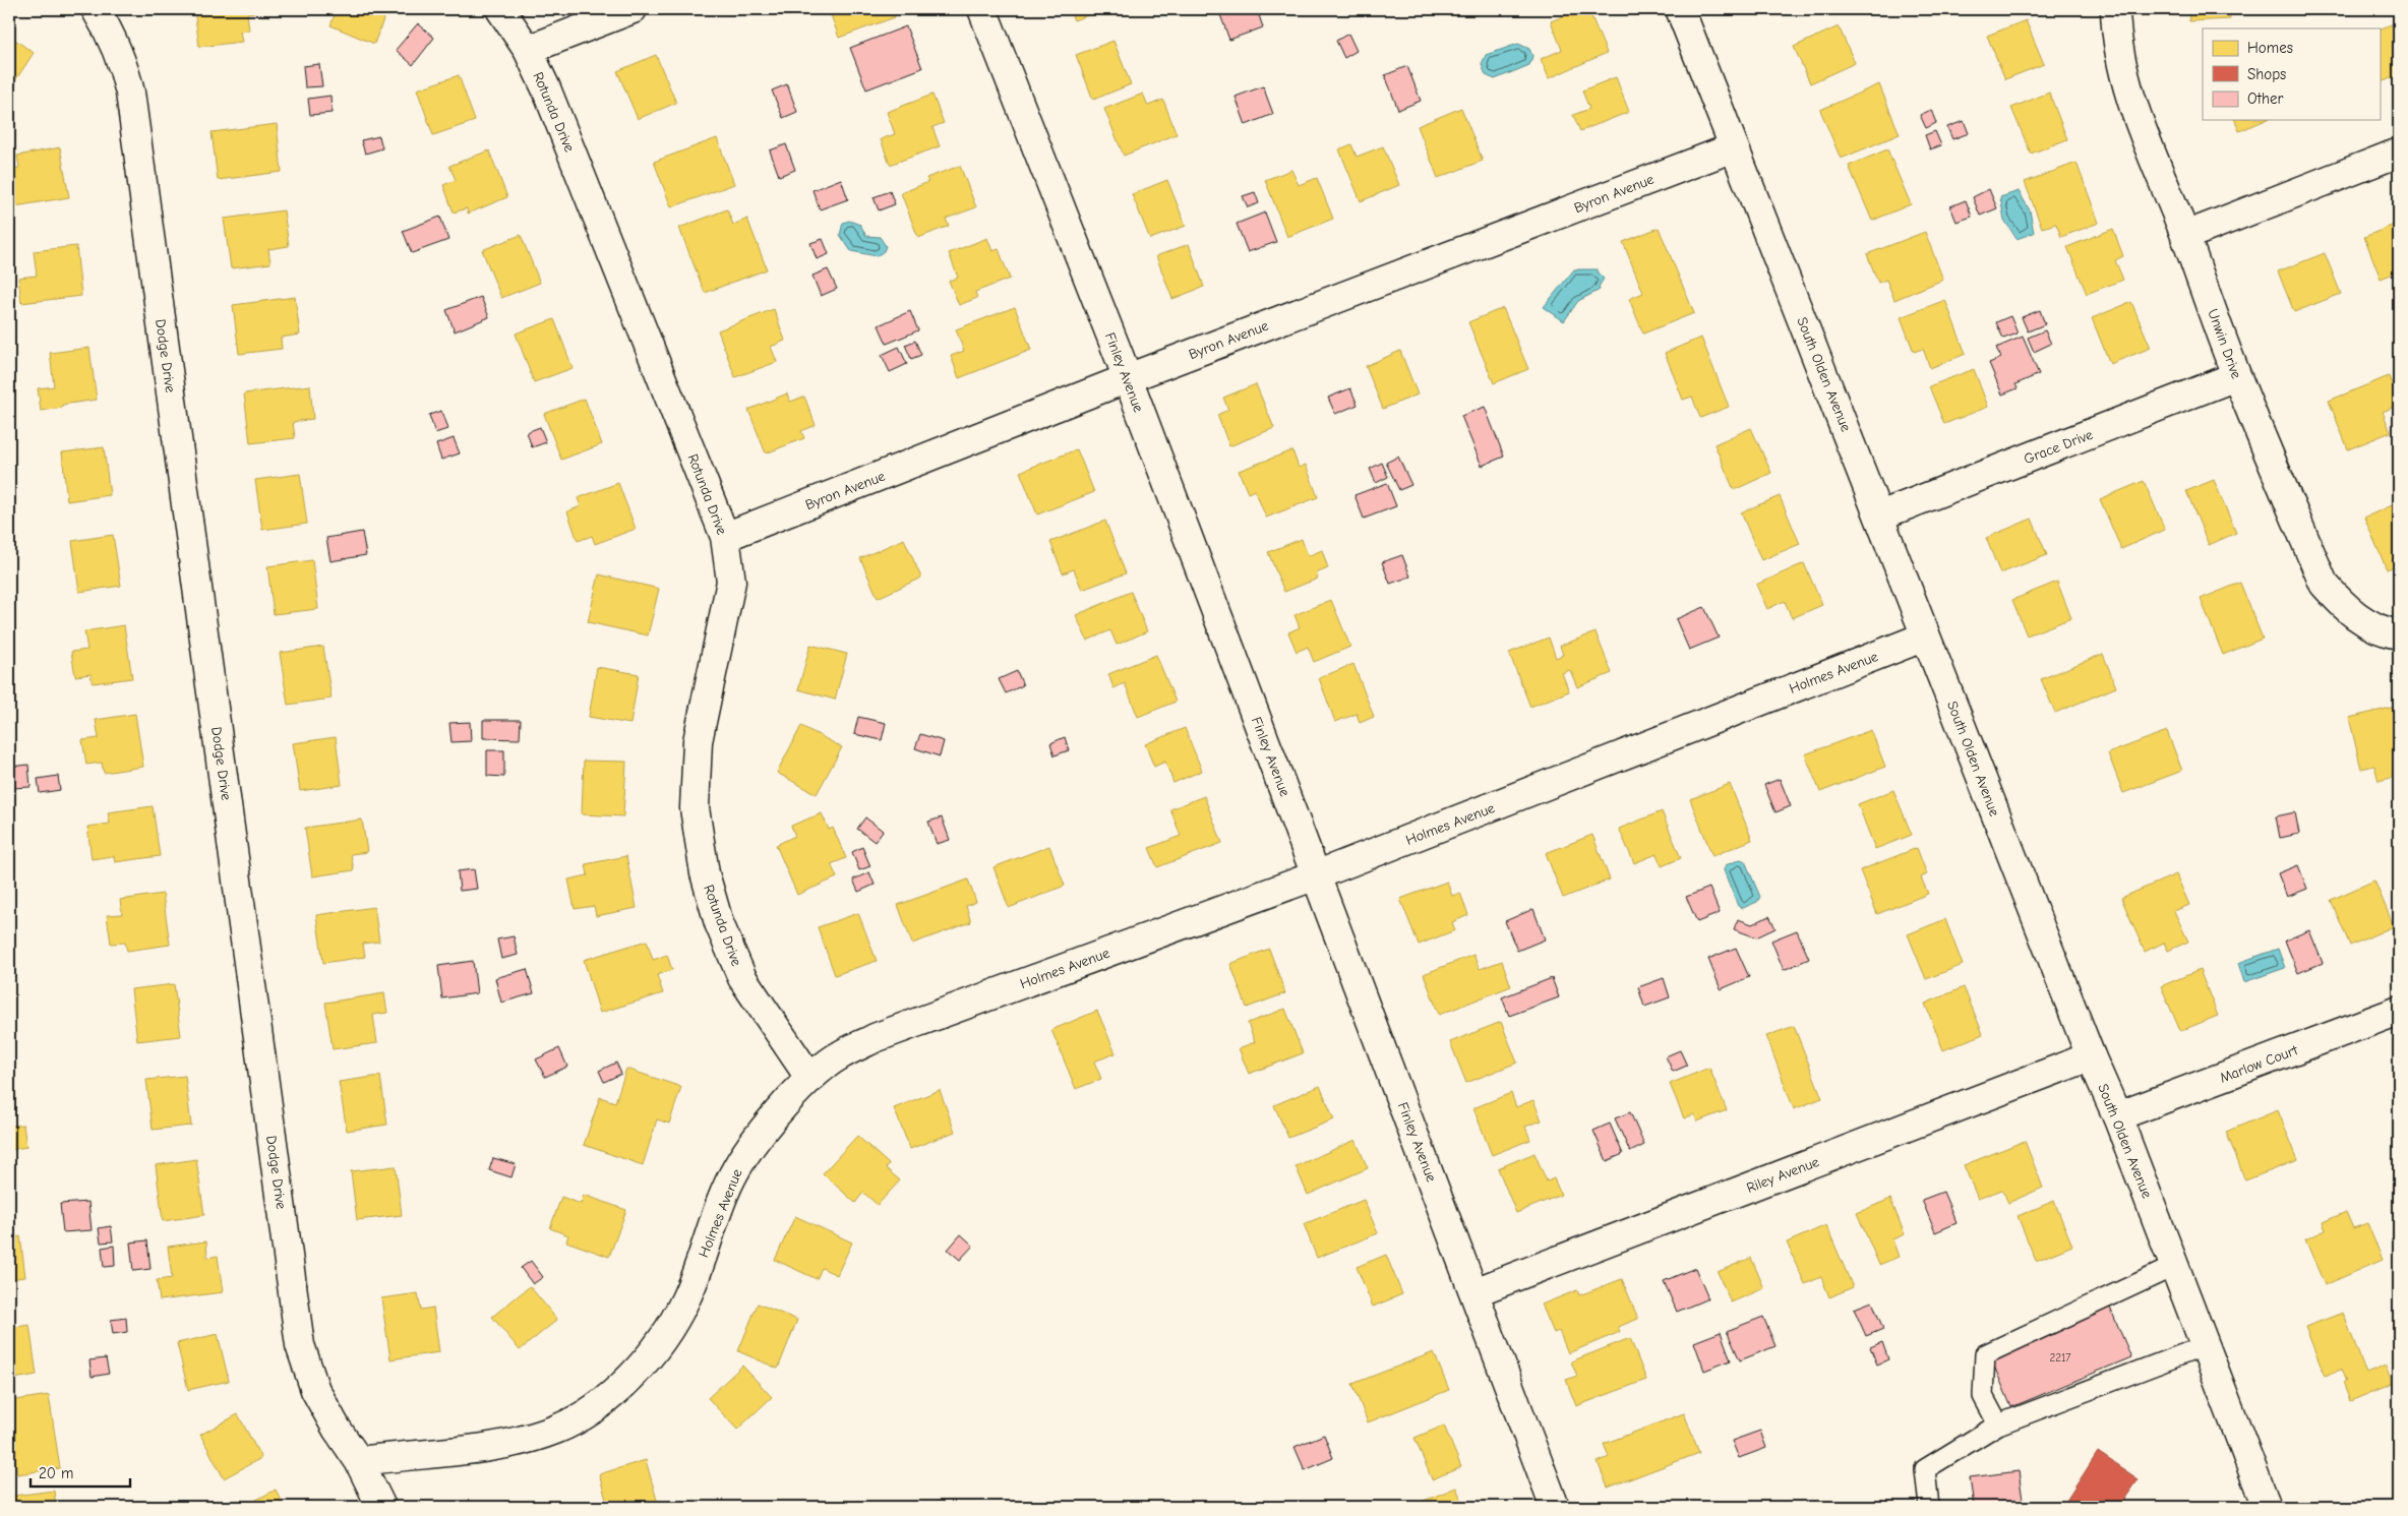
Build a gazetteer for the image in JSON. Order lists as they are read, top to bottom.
{
  "streets": {
    "street": [
      "Rotunda Drive",
      "Byron Avenue",
      "Unwin Drive",
      "Dodge Drive",
      "Finley Avenue",
      "South Olden Avenue",
      "Grace Drive",
      "Holmes Avenue",
      "Marlow Court",
      "Riley Avenue"
    ]
  },
  "crossings": [
    ["Rotunda Drive", "Byron Avenue"],
    ["Rotunda Drive", "Holmes Avenue"],
    ["Byron Avenue", "Finley Avenue"],
    ["Byron Avenue", "South Olden Avenue"],
    ["Unwin Drive", "Grace Drive"],
    ["Dodge Drive", "Holmes Avenue"],
    ["Finley Avenue", "Holmes Avenue"],
    ["Finley Avenue", "Riley Avenue"],
    ["South Olden Avenue", "Grace Drive"],
    ["South Olden Avenue", "Holmes Avenue"],
    ["South Olden Avenue", "Marlow Court"],
    ["South Olden Avenue", "Riley Avenue"]
  ],
  "house_numbers": ["2217"],
  "legend": ["Homes", "Shops", "Other"],
  "scale_bar": "20 m"
}
